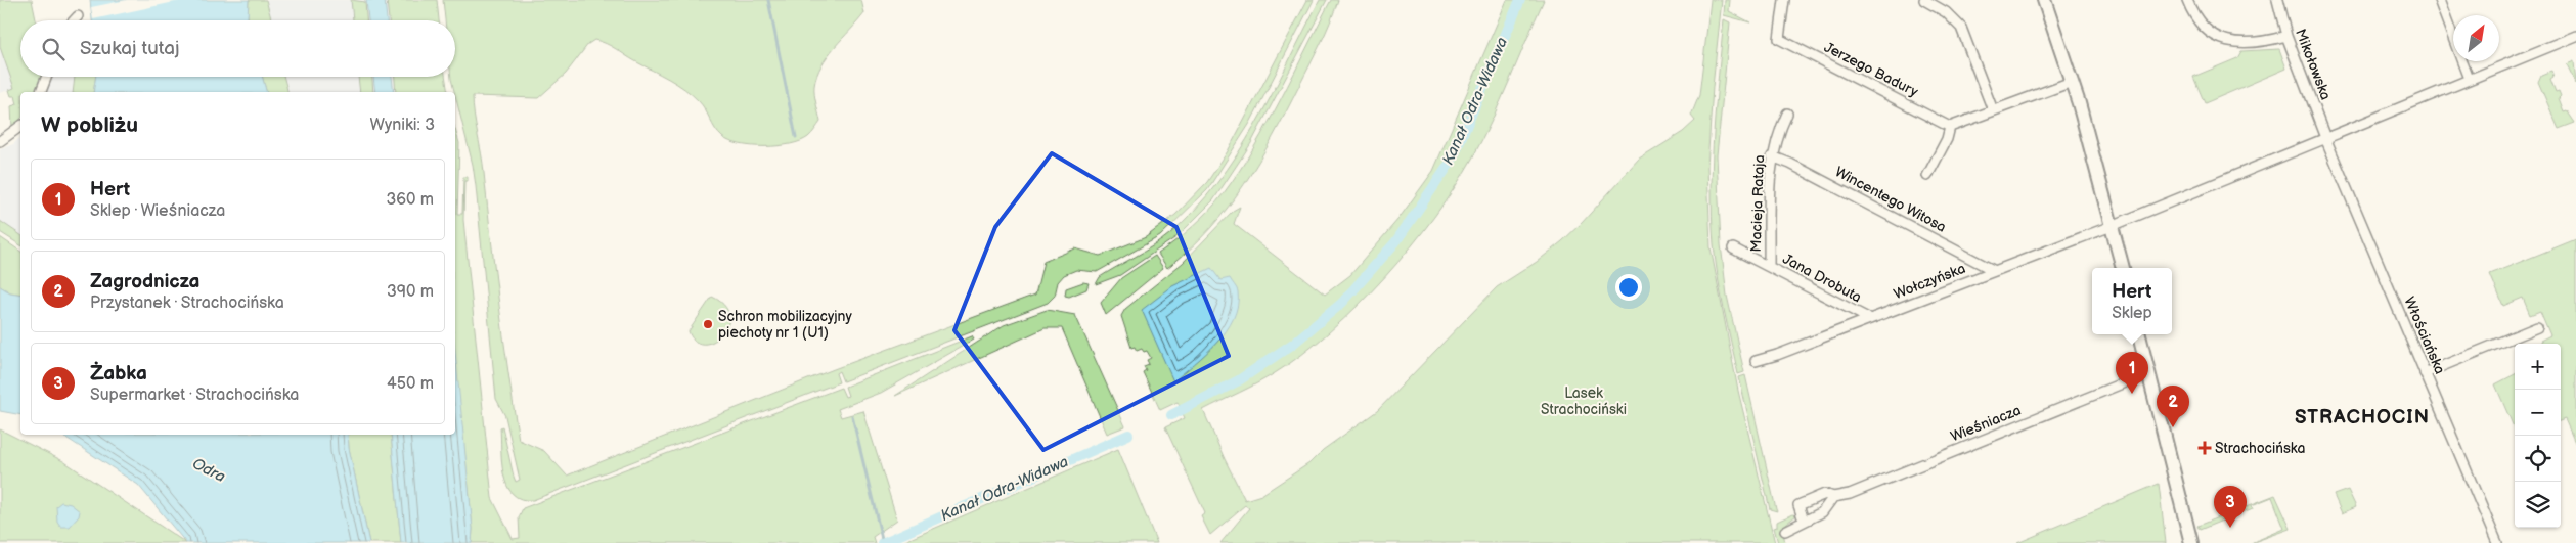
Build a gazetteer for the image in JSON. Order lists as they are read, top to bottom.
{
  "streets": {
    "street": [
      "Mikołowska",
      "Jerzego Badury",
      "Wincentego Witosa",
      "Macieja Rataja",
      "Jana Drobuta",
      "Wołczyńska",
      "Włościańska",
      "Wieśniacza"
    ]
  },
  "crossings": [
    ["Mikołowska", "Wołczyńska"],
    ["Mikołowska", "Włościańska"],
    ["Wincentego Witosa", "Macieja Rataja"],
    ["Wincentego Witosa", "Wołczyńska"],
    ["Macieja Rataja", "Jana Drobuta"],
    ["Jana Drobuta", "Wołczyńska"],
    ["Wołczyńska", "Włościańska"]
  ],
  "districts": ["STRACHOCIN"],
  "water": ["Kanał Odra-Widawa", "Odra"],
  "parks": ["Lasek Strachociński"],
  "places": {
    "other": ["Schron mobilizacyjny piechoty nr 1 (U1)"],
    "health": ["Strachocińska"]
  },
  "north": "top right",
  "page": {
    "search": "Szukaj tutaj",
    "heading": ["W pobliżu", "Wyniki: 3"],
    "list": [
      {
        "mark": "1",
        "name": "Hert",
        "note": "Sklep · Wieśniacza",
        "value": "360 m"
      },
      {
        "mark": "2",
        "name": "Zagrodnicza",
        "note": "Przystanek · Strachocińska",
        "value": "390 m"
      },
      {
        "mark": "3",
        "name": "Żabka",
        "note": "Supermarket · Strachocińska",
        "value": "450 m"
      }
    ],
    "popup": ["Hert", "Sklep"],
    "map_buttons": ["+", "−"],
    "pins": ["1", "2", "3"]
  }
}
